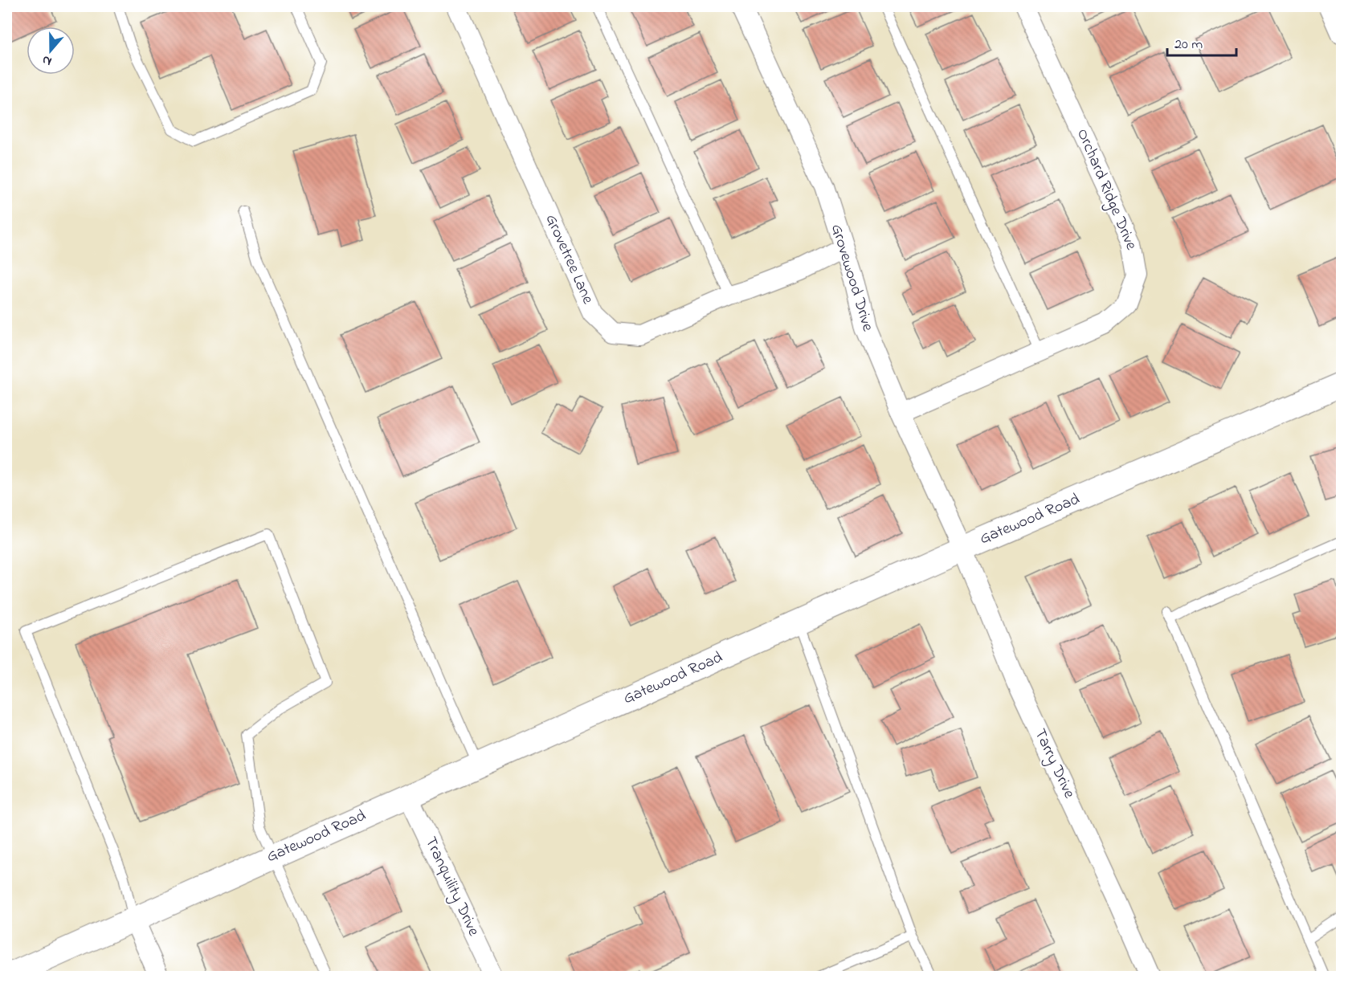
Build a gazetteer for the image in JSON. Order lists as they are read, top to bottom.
{
  "streets": {
    "street": [
      "Orchard Ridge Drive",
      "Grovetree Lane",
      "Grovewood Drive",
      "Gatewood Road",
      "Tarry Drive",
      "Tranquility Drive"
    ]
  },
  "crossings": [
    ["Orchard Ridge Drive", "Grovewood Drive"],
    ["Grovetree Lane", "Grovewood Drive"],
    ["Grovewood Drive", "Gatewood Road"],
    ["Grovewood Drive", "Tarry Drive"],
    ["Gatewood Road", "Tarry Drive"],
    ["Gatewood Road", "Tranquility Drive"]
  ],
  "scale_bar": "20 m",
  "north": "bottom"
}
